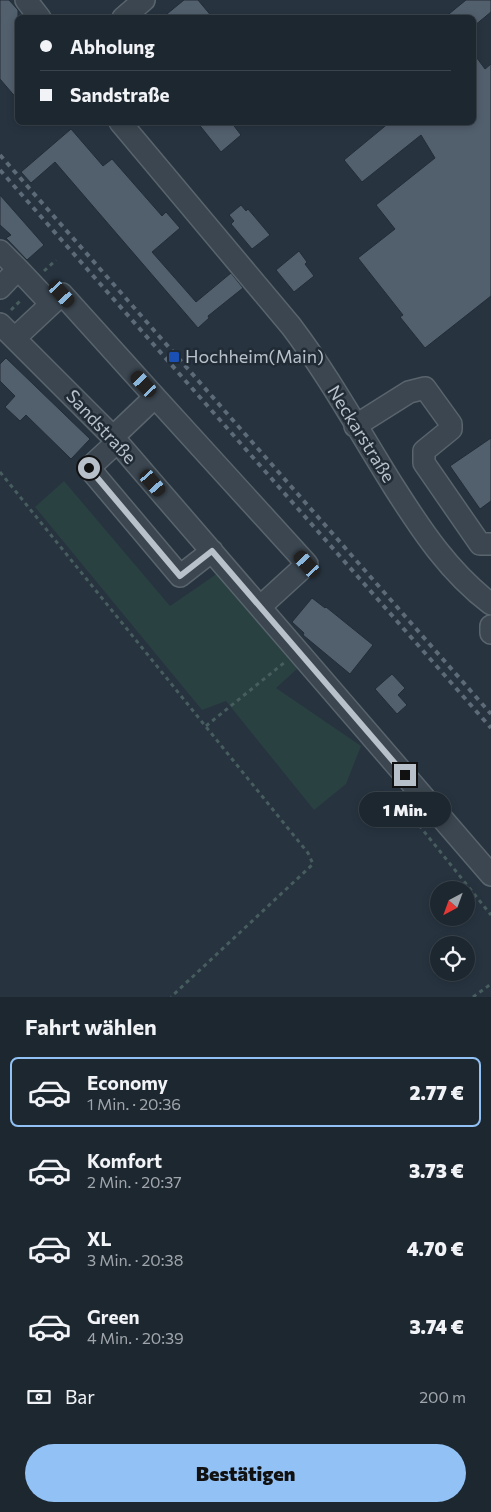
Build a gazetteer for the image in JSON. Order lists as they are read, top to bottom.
{
  "streets": {
    "street": ["Sandstraße", "Neckarstraße"]
  },
  "places": {
    "transit": ["Hochheim(Main)"]
  },
  "north": "bottom left",
  "page": {
    "banner": ["Abholung", "Sandstraße"],
    "bubble": "1 Min.",
    "heading": "Fahrt wählen",
    "list": [
      {
        "name": "Economy",
        "note": "1 Min. · 20:36",
        "value": "2.77 €"
      },
      {
        "name": "Komfort",
        "note": "2 Min. · 20:37",
        "value": "3.73 €"
      },
      {
        "name": "XL",
        "note": "3 Min. · 20:38",
        "value": "4.70 €"
      },
      {
        "name": "Green",
        "note": "4 Min. · 20:39",
        "value": "3.74 €"
      }
    ],
    "pay": ["Bar", "200 m"],
    "buttons": "Bestätigen"
  }
}
